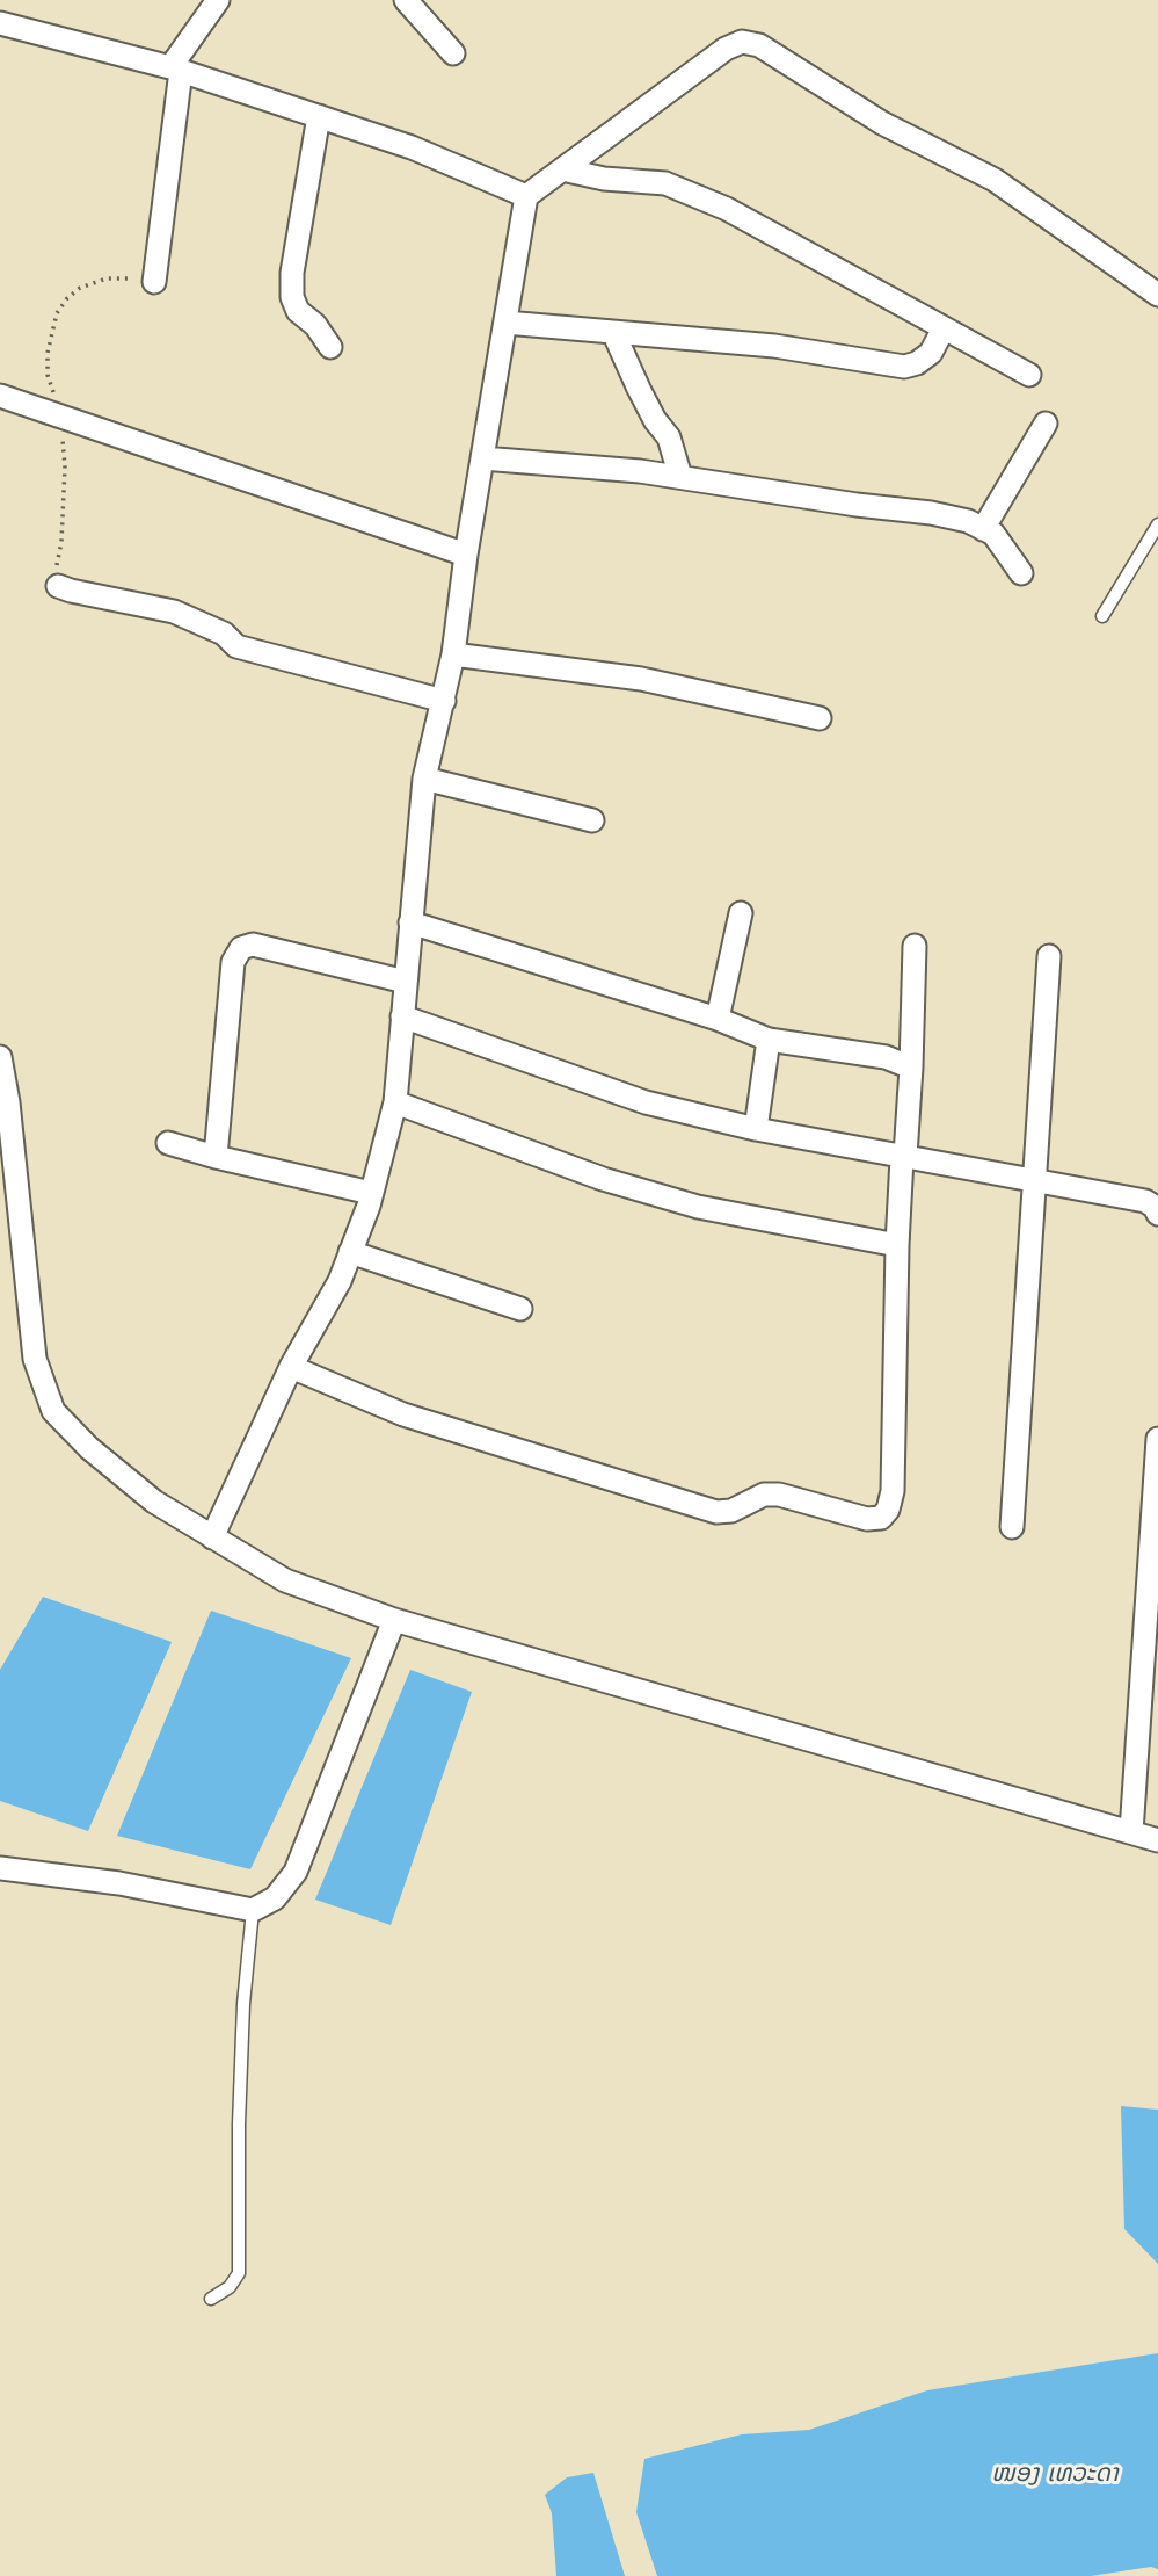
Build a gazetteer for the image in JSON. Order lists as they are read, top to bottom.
{
  "water": ["ໜອງ ເທວະດາ"]
}
